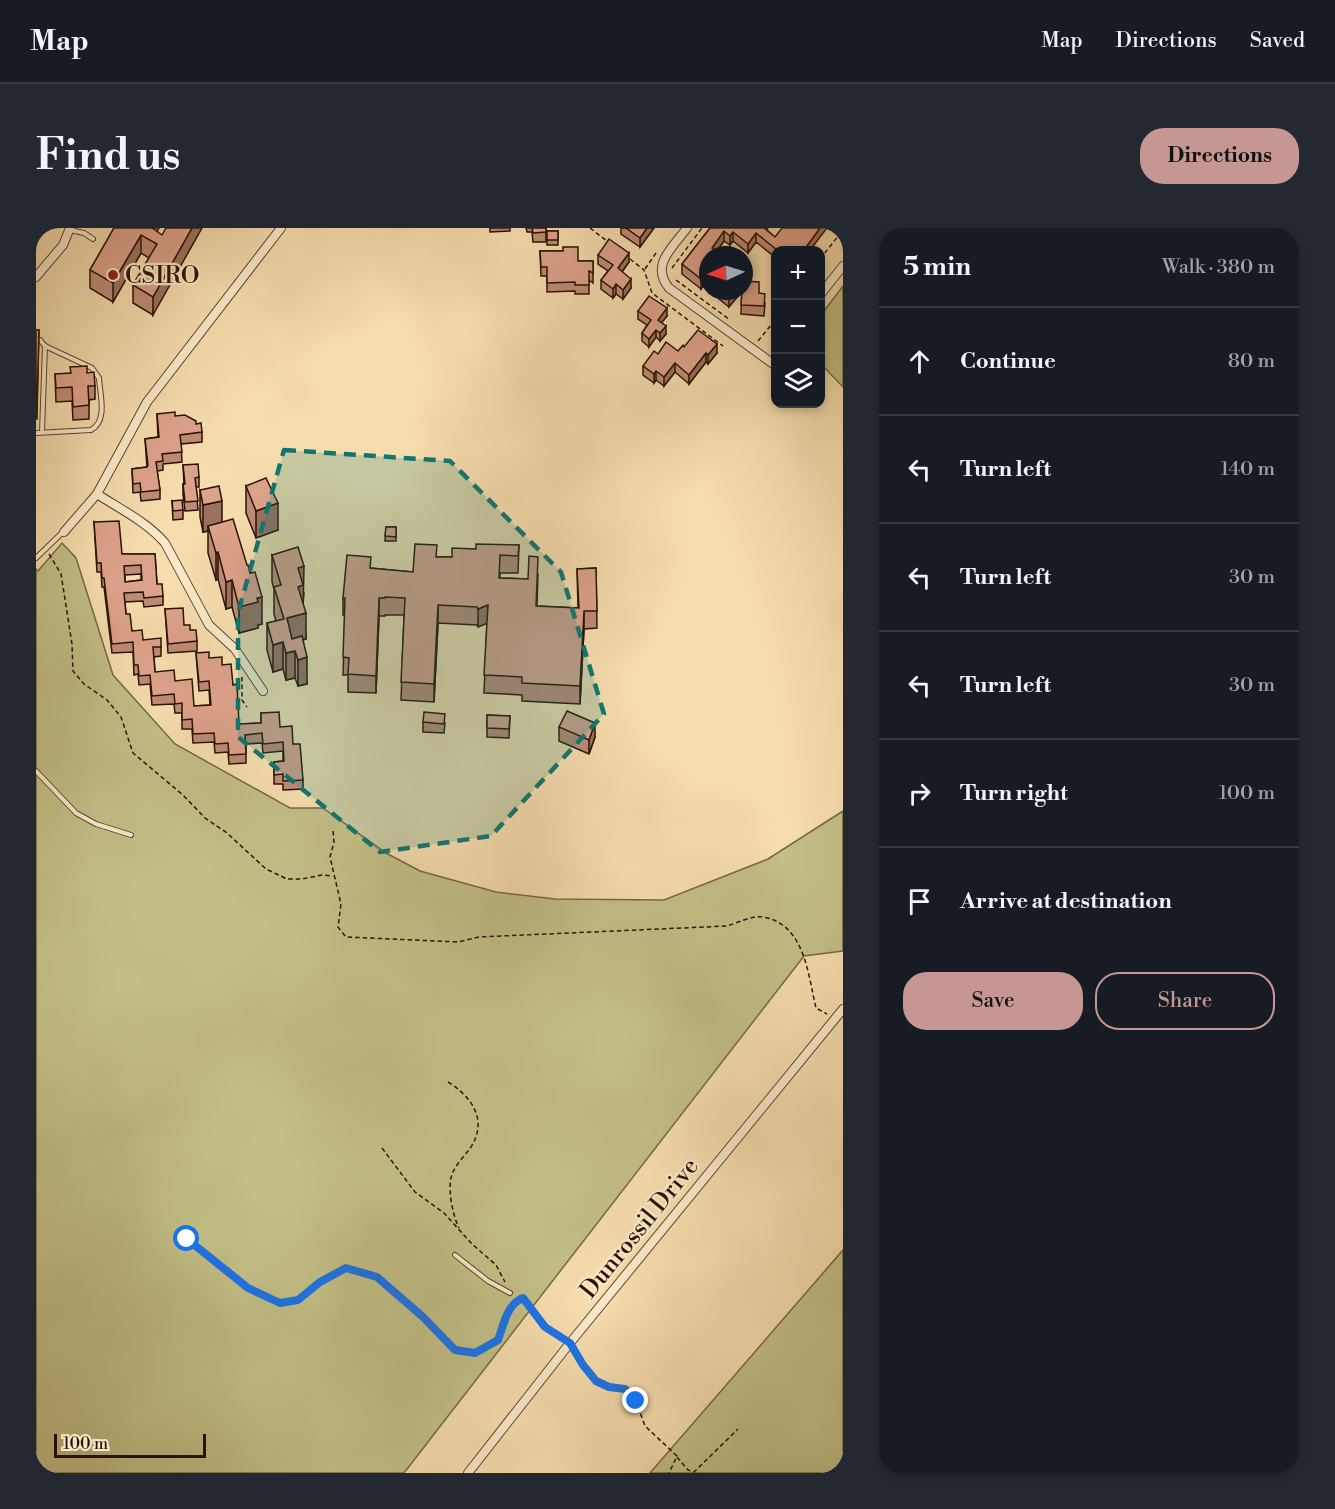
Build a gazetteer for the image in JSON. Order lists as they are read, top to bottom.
{
  "streets": {
    "street": ["Dunrossil Drive"]
  },
  "places": ["CSIRO"],
  "scale_bar": "100 m",
  "north": "left",
  "page": {
    "header": "Map",
    "nav": ["Map", "Directions", "Saved"],
    "buttons": [
      "Directions",
      ["Save", "Share"]
    ],
    "title": "Find us",
    "heading": ["5 min", "Walk · 380 m"],
    "map_buttons": ["+", "−"],
    "list": [
      ["Continue", "80 m"],
      ["Turn left", "140 m"],
      ["Turn left", "30 m"],
      ["Turn left", "30 m"],
      ["Turn right", "100 m"],
      "Arrive at destination"
    ],
    "scale": "100 m"
  }
}
